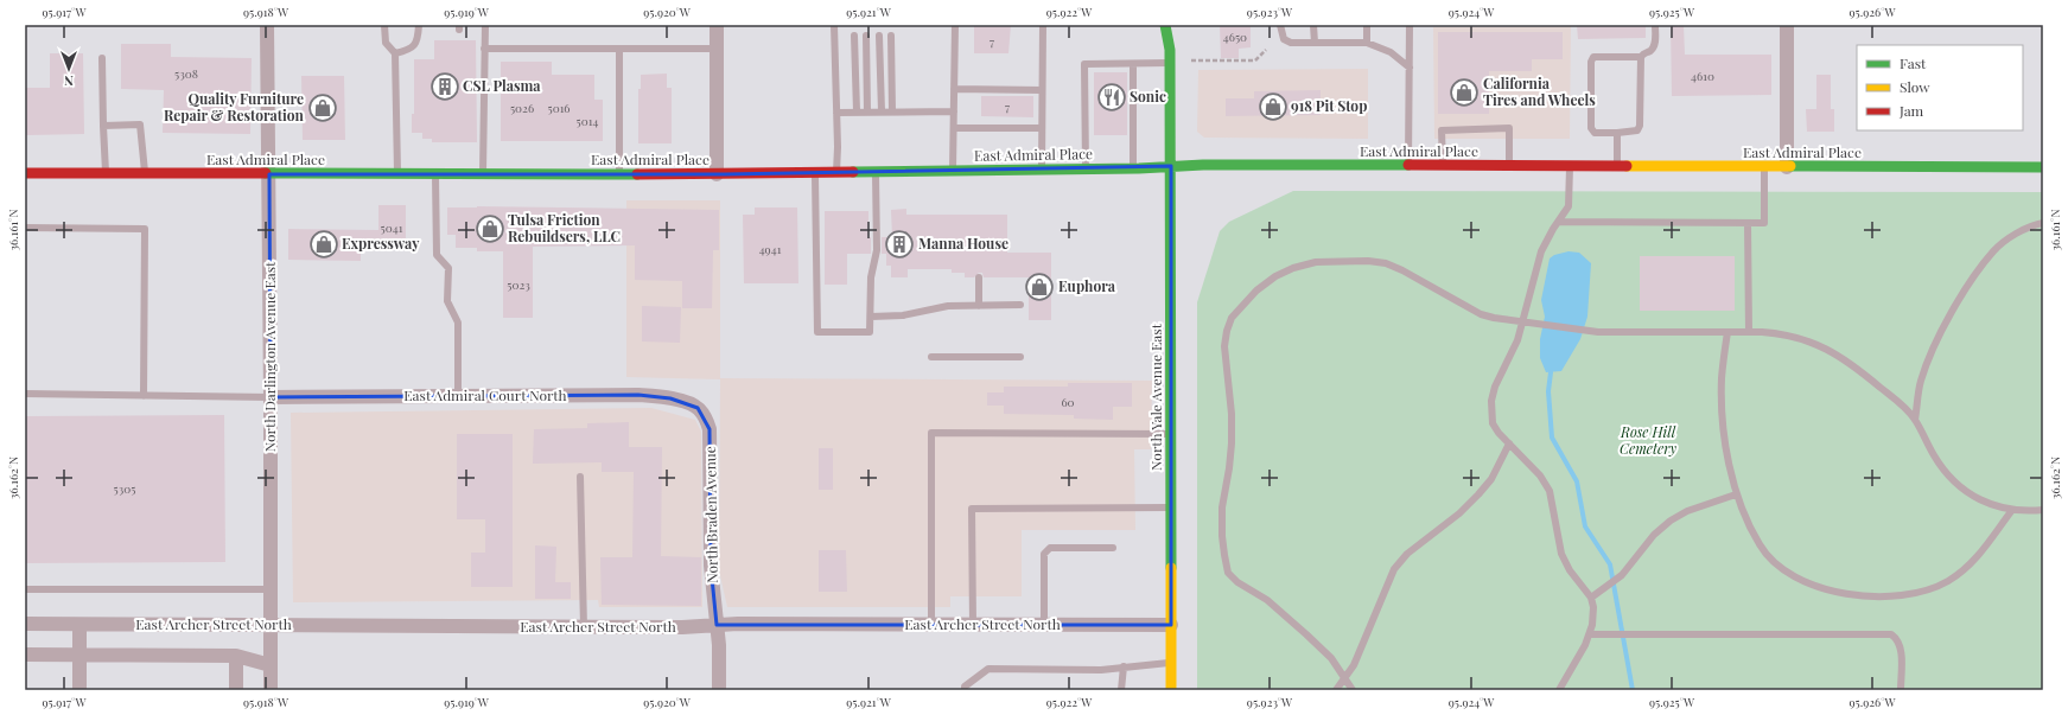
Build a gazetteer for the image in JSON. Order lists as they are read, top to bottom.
{
  "streets": {
    "main road": ["East Admiral Place", "North Yale Avenue East"],
    "street": [
      "North Darlington Avenue East",
      "East Admiral Court North",
      "North Braden Avenue",
      "East Archer Street North"
    ]
  },
  "crossings": [
    ["East Admiral Place", "North Darlington Avenue East"],
    ["East Admiral Place", "North Yale Avenue East"],
    ["North Darlington Avenue East", "East Admiral Court North"],
    ["North Darlington Avenue East", "East Archer Street North"],
    ["East Admiral Court North", "North Braden Avenue"],
    ["North Yale Avenue East", "East Archer Street North"],
    ["North Braden Avenue", "East Archer Street North"]
  ],
  "parks": ["Rose Hill Cemetery"],
  "places": {
    "building": ["CSL Plasma", "Manna House"],
    "shop": [
      "California Tires and Wheels",
      "918 Pit Stop",
      "Quality Furniture Repair & Restoration",
      "Tulsa Friction Rebuildsers, LLC",
      "Expressway",
      "Euphora"
    ],
    "restaurant": ["Sonic"]
  },
  "house_numbers": [
    "4650",
    "7",
    "5308",
    "4610",
    "7",
    "5026",
    "5016",
    "5014",
    "5041",
    "4941",
    "5023",
    "60",
    "5305"
  ],
  "legend": ["Fast", "Slow", "Jam"],
  "north": "bottom",
  "coordinates": [
    "95.917°W",
    "95.918°W",
    "95.919°W",
    "95.920°W",
    "95.921°W",
    "95.922°W",
    "95.923°W",
    "95.924°W",
    "95.925°W",
    "95.926°W",
    "36.161°N",
    "36.162°N"
  ]
}
